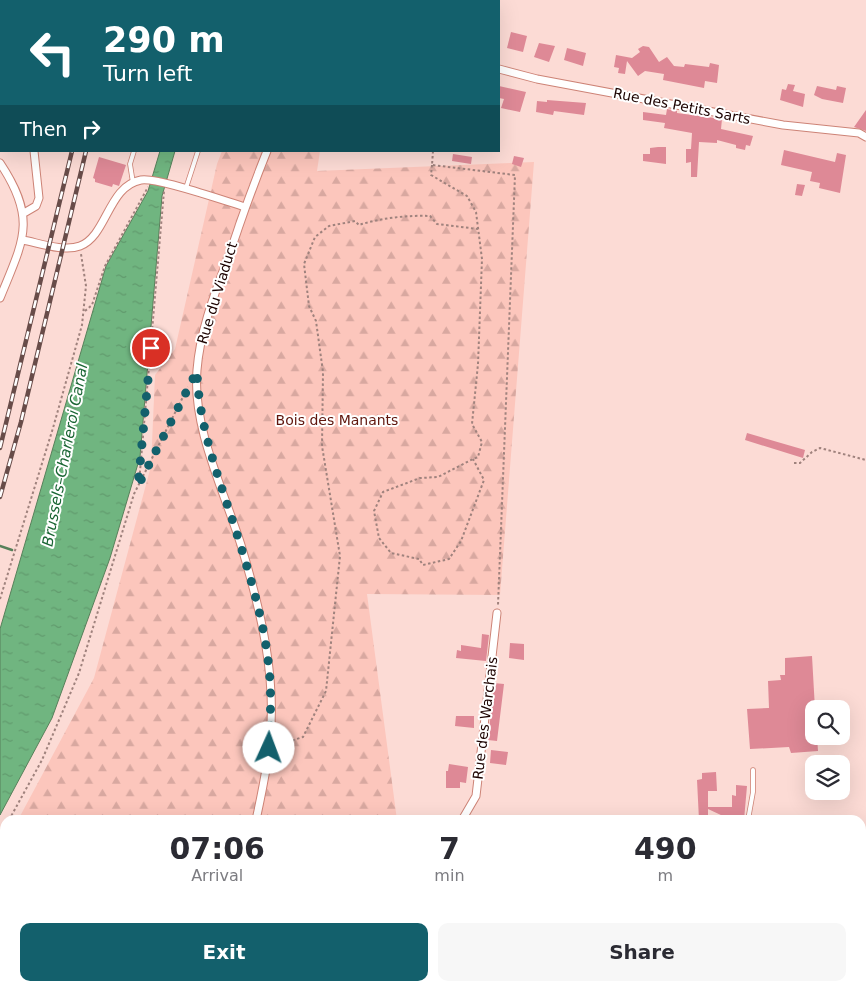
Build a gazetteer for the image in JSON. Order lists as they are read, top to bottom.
{
  "streets": {
    "street": ["Rue des Petits Sarts", "Rue du Viaduct", "Rue des Warchais"]
  },
  "water": ["Brussels–Charleroi Canal"],
  "parks": ["Bois des Manants"],
  "page": {
    "turn": ["290 m", "Turn left"],
    "then": "Then",
    "eta": [
      "07:06",
      "Arrival",
      "7",
      "min",
      "490",
      "m"
    ],
    "buttons": ["Exit", "Share"]
  }
}
